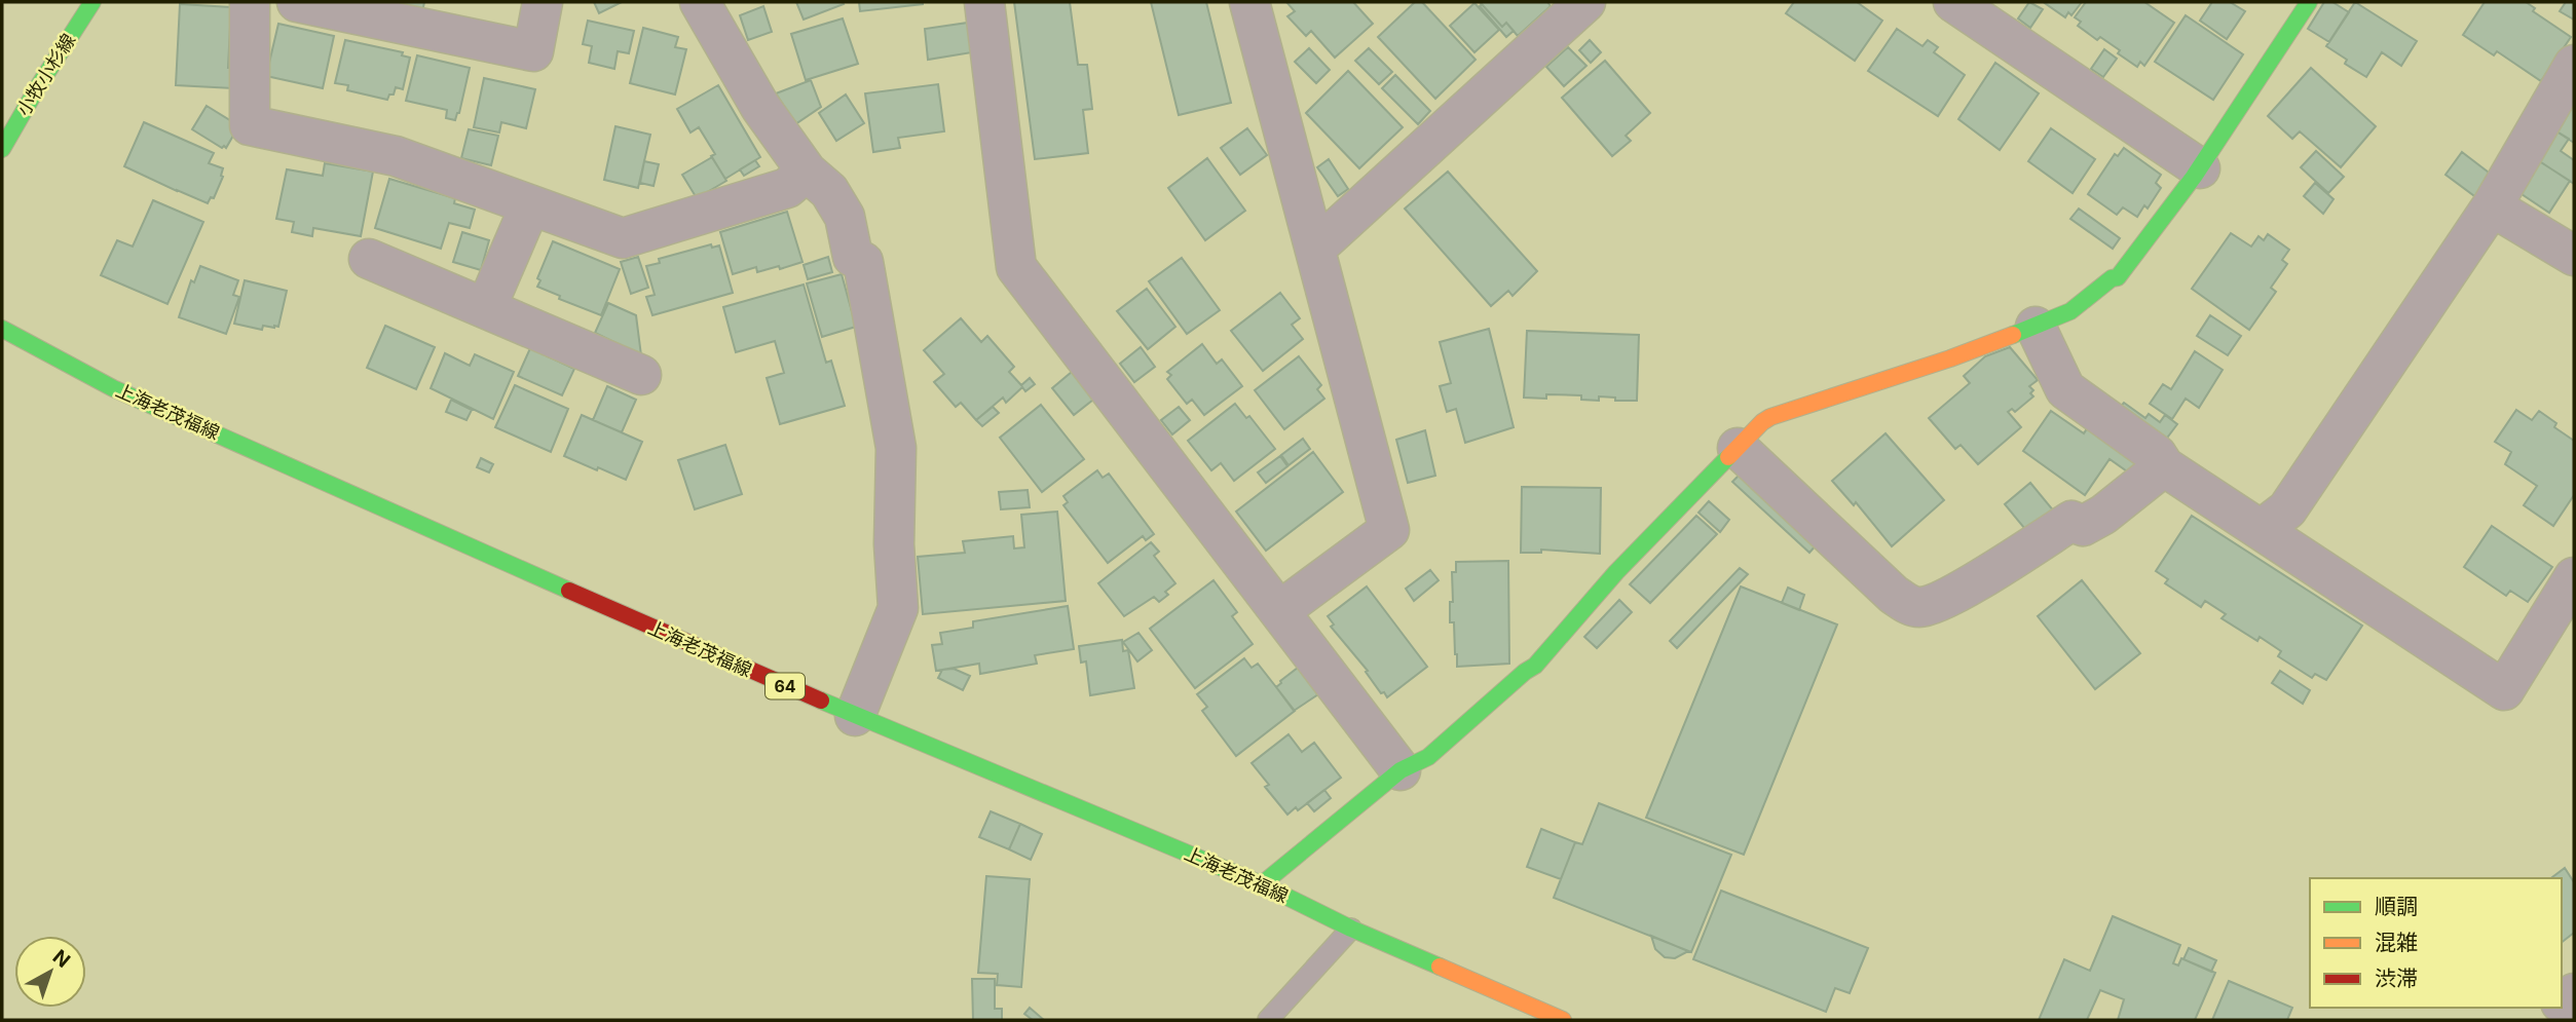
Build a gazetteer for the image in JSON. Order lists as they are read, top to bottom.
{
  "streets": {
    "main road": ["小牧小杉線", "上海老茂福線", "64"]
  },
  "legend": ["順調", "混雑", "渋滞"],
  "north": "top right"
}
